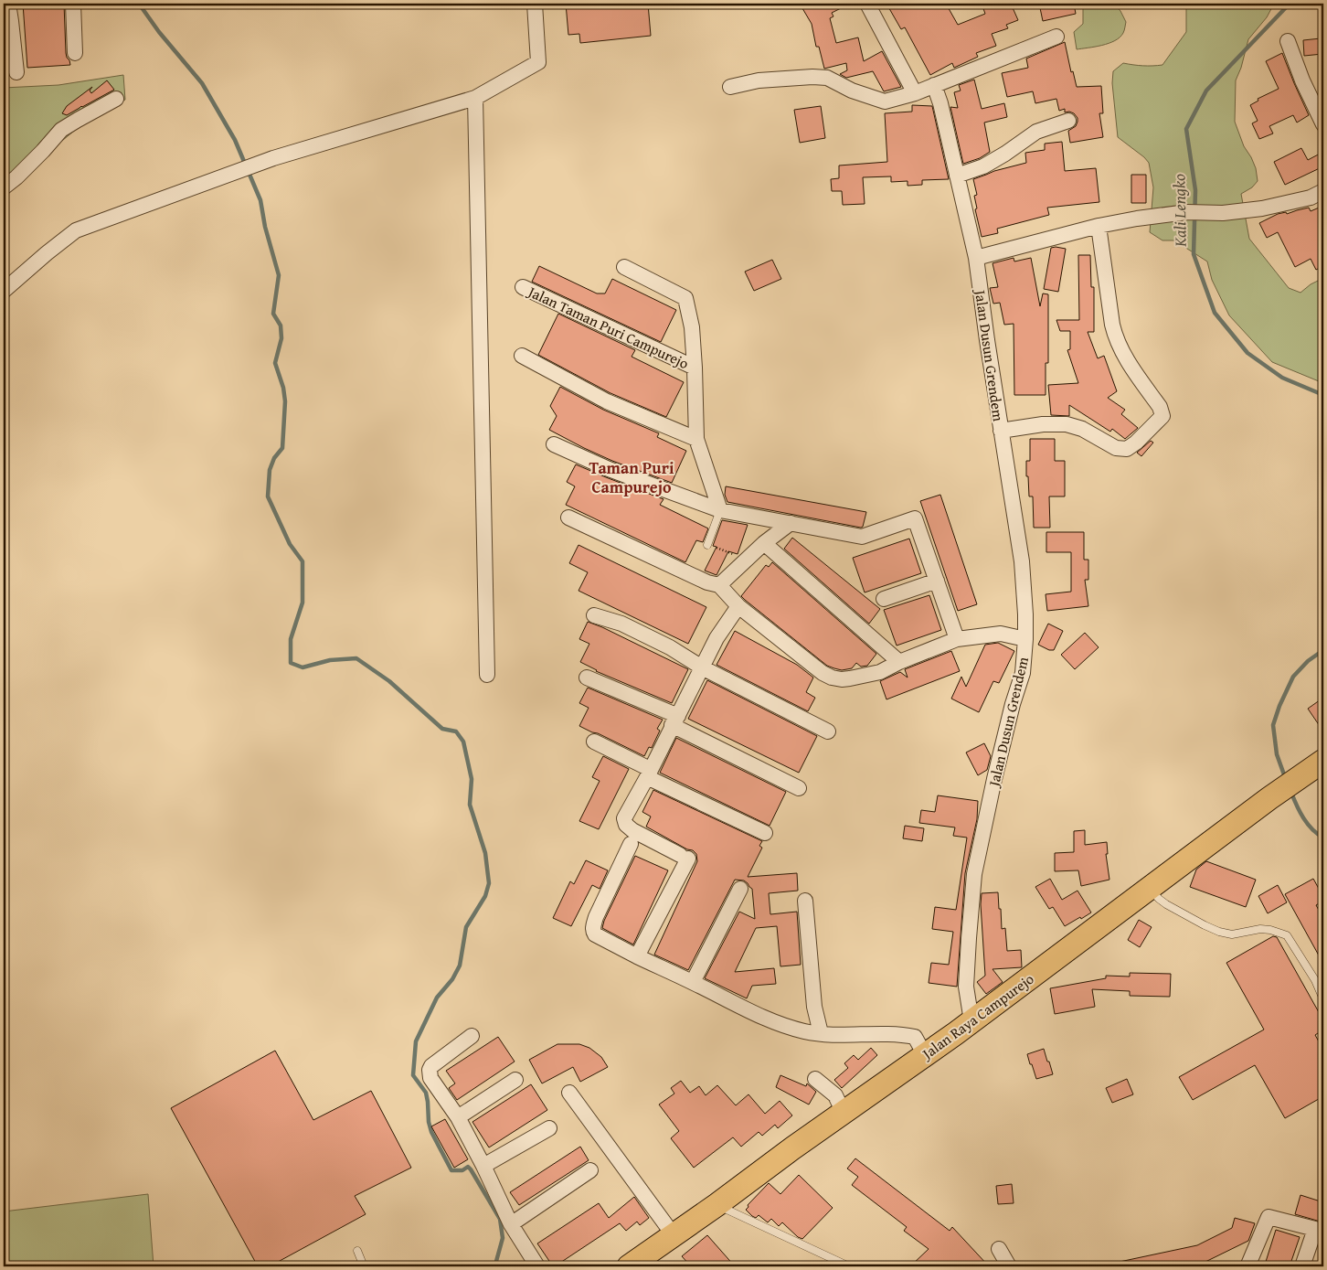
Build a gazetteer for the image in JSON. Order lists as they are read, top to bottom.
{
  "streets": {
    "main road": ["Jalan Raya Campurejo"],
    "street": ["Jalan Taman Puri Campurejo", "Jalan Dusun Grendem"]
  },
  "crossings": [
    ["Jalan Dusun Grendem", "Jalan Raya Campurejo"]
  ],
  "districts": ["Taman Puri Campurejo"],
  "water": ["Kali Lengko"]
}
